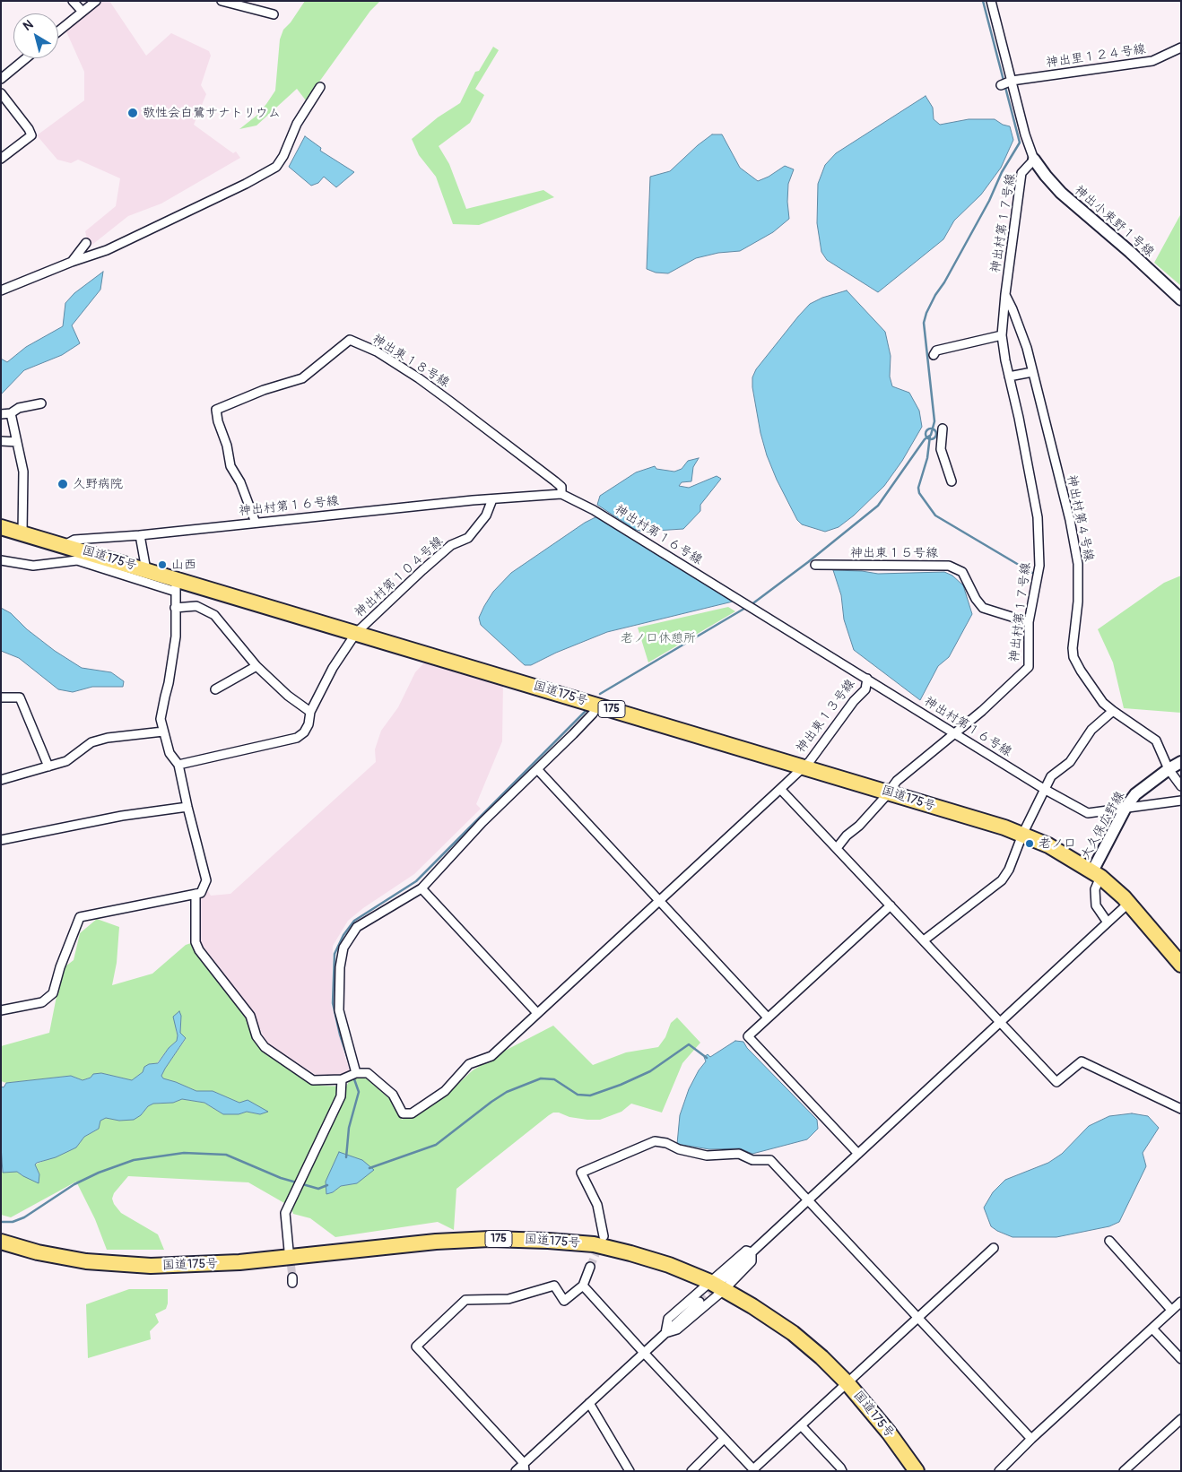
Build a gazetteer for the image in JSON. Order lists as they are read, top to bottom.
{
  "streets": {
    "highway": ["国道175号", "175"],
    "street": [
      "神出里１２４号線",
      "神出小束野１号線",
      "神出村第１７号線",
      "神出東１８号線",
      "神出村第１６号線",
      "神出村第４号線",
      "神出東１５号線",
      "神出村第１０４号線",
      "神出東１３号線",
      "大久保広野線"
    ]
  },
  "crossings": [
    ["神出小束野１号線", "神出村第１７号線"],
    ["神出村第１７号線", "神出村第１６号線"],
    ["神出村第１７号線", "神出村第４号線"],
    ["神出村第１７号線", "神出東１５号線"],
    ["神出村第１７号線", "国道175号"],
    ["神出東１８号線", "神出村第１６号線"],
    ["神出村第１６号線", "国道175号"],
    ["神出村第１６号線", "神出村第１０４号線"],
    ["神出村第１６号線", "神出東１３号線"],
    ["神出村第１６号線", "大久保広野線"],
    ["神出村第４号線", "大久保広野線"],
    ["国道175号", "神出村第１０４号線"],
    ["国道175号", "神出東１３号線"],
    ["国道175号", "大久保広野線"]
  ],
  "parks": ["老ノ口休憩所"],
  "places": [
    "敬性会白鷺サナトリウム",
    "久野病院",
    "山西",
    "老ノ口"
  ],
  "north": "top left"
}
